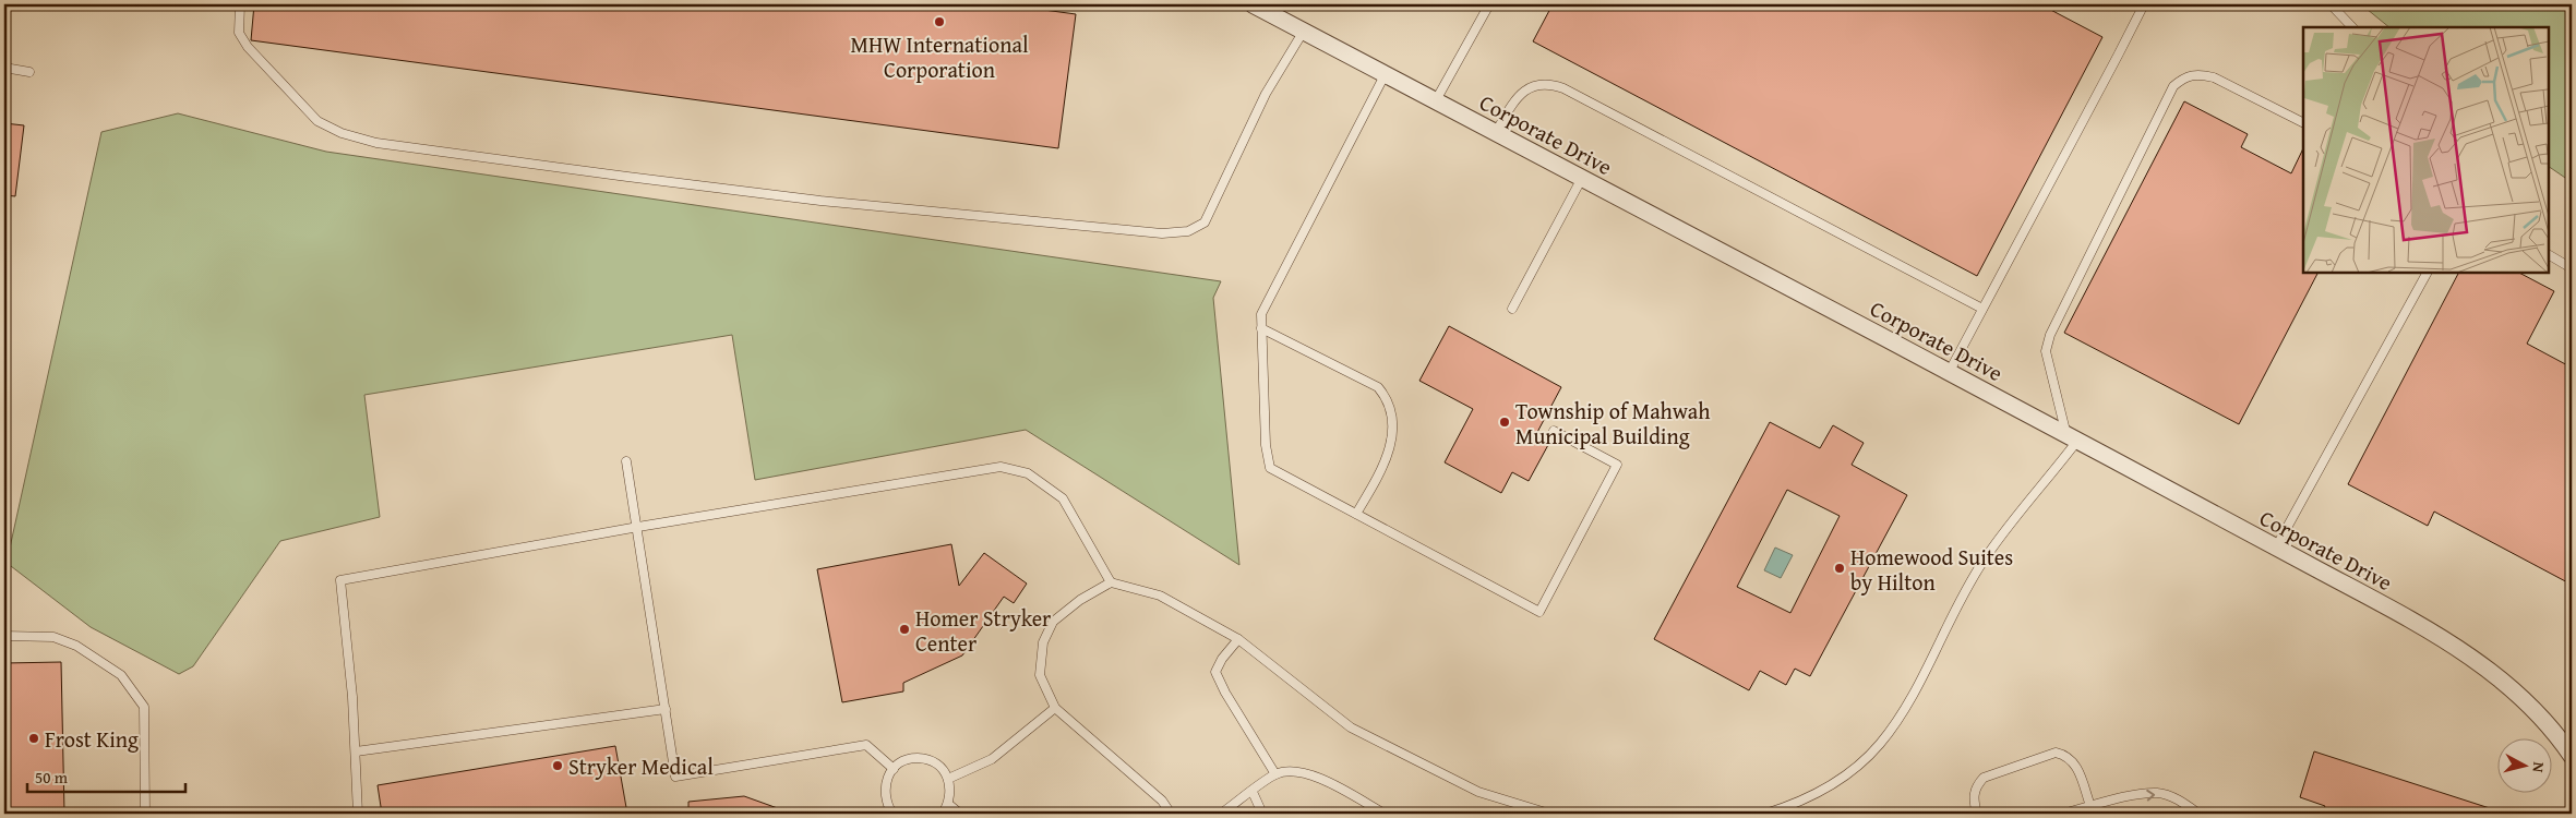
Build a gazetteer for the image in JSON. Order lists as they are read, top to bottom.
{
  "streets": {
    "street": ["Corporate Drive"]
  },
  "places": [
    "MHW International Corporation",
    "Township of Mahwah Municipal Building",
    "Homewood Suites by Hilton",
    "Homer Stryker Center",
    "Frost King",
    "Stryker Medical"
  ],
  "scale_bar": "50 m",
  "north": "right"
}
